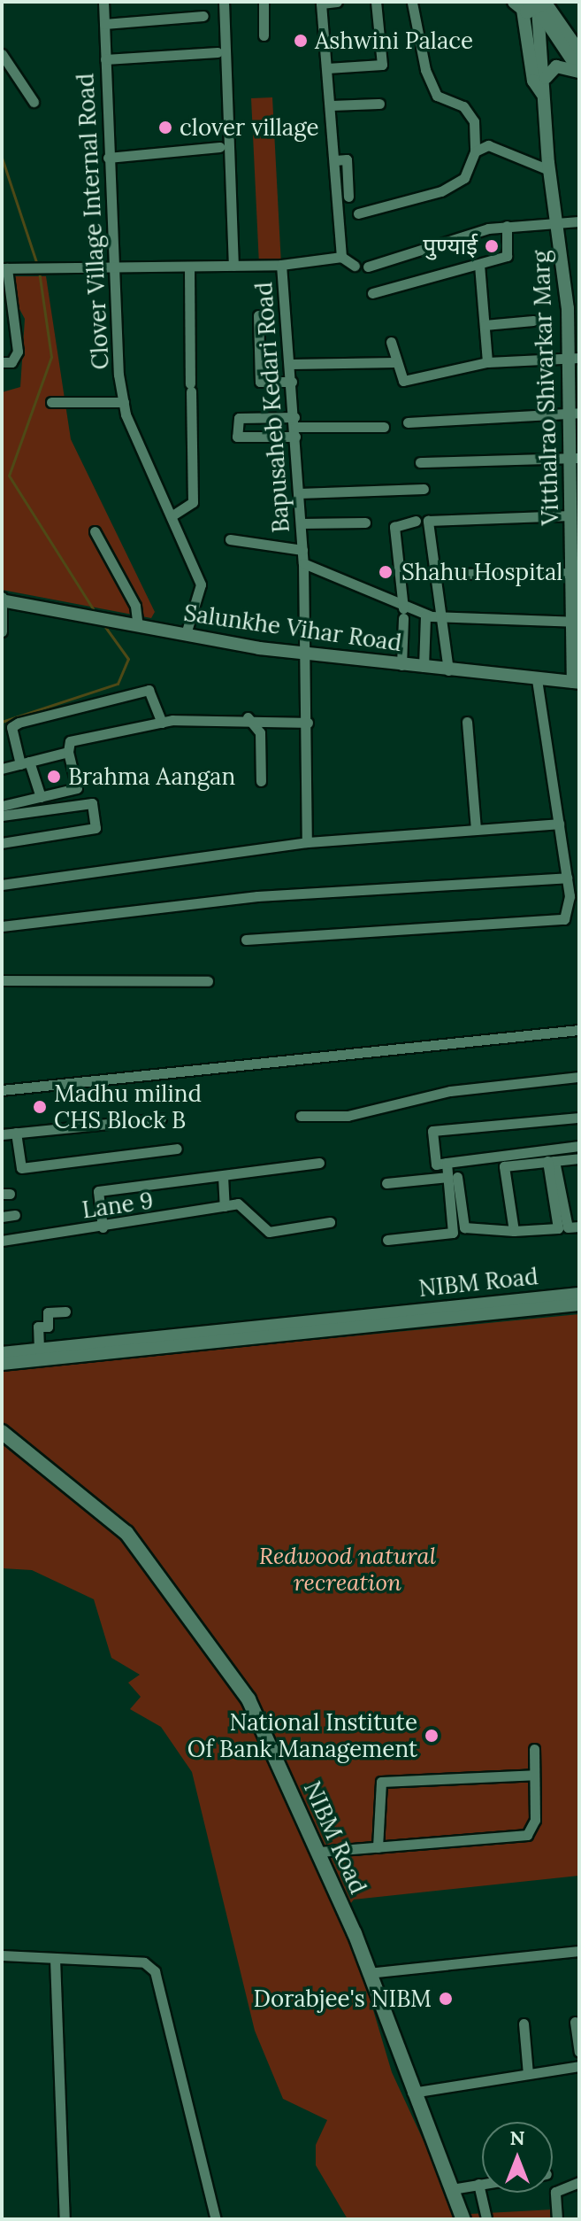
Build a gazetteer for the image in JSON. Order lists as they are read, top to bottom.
{
  "streets": {
    "main road": ["NIBM Road"],
    "street": [
      "Clover Village Internal Road",
      "Vitthalrao Shivarkar Marg",
      "Bapusaheb Kedari Road",
      "Salunkhe Vihar Road",
      "Lane 9"
    ]
  },
  "crossings": [
    ["Clover Village Internal Road", "Salunkhe Vihar Road"],
    ["Vitthalrao Shivarkar Marg", "Salunkhe Vihar Road"],
    ["Bapusaheb Kedari Road", "Salunkhe Vihar Road"]
  ],
  "parks": ["Redwood natural recreation"],
  "places": [
    "Ashwini Palace",
    "clover village",
    "पुण्याई",
    "Shahu Hospital",
    "Brahma Aangan",
    "Madhu milind CHS Block B",
    "National Institute Of Bank Management",
    "Dorabjee's NIBM"
  ],
  "north": "top"
}
